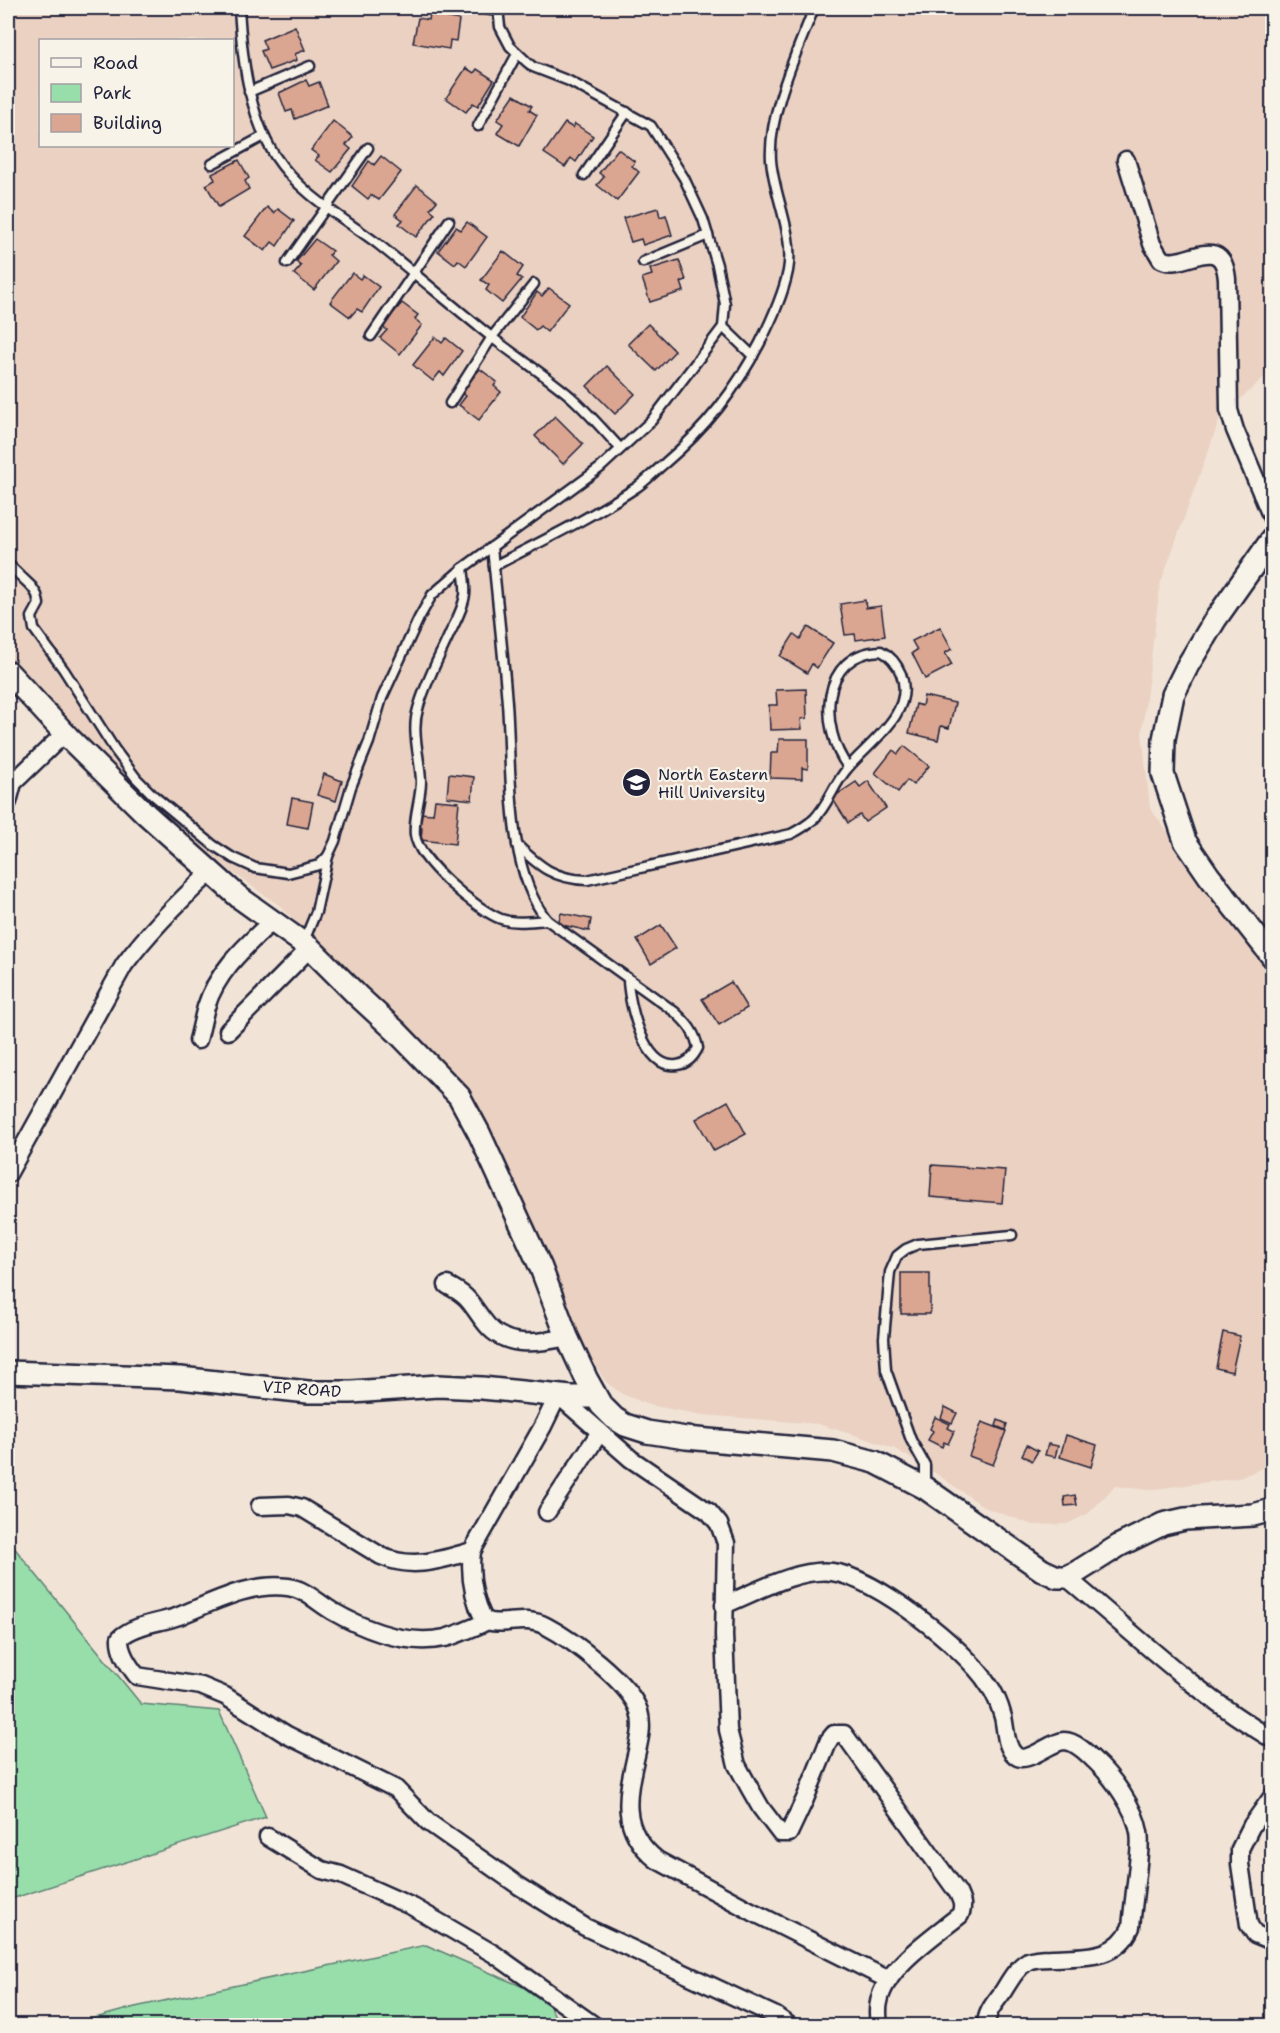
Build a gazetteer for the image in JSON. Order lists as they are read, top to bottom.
{
  "streets": {
    "street": ["VIP ROAD"]
  },
  "places": {
    "school or university": ["North Eastern Hill University"]
  },
  "legend": ["Road", "Park", "Building"]
}
